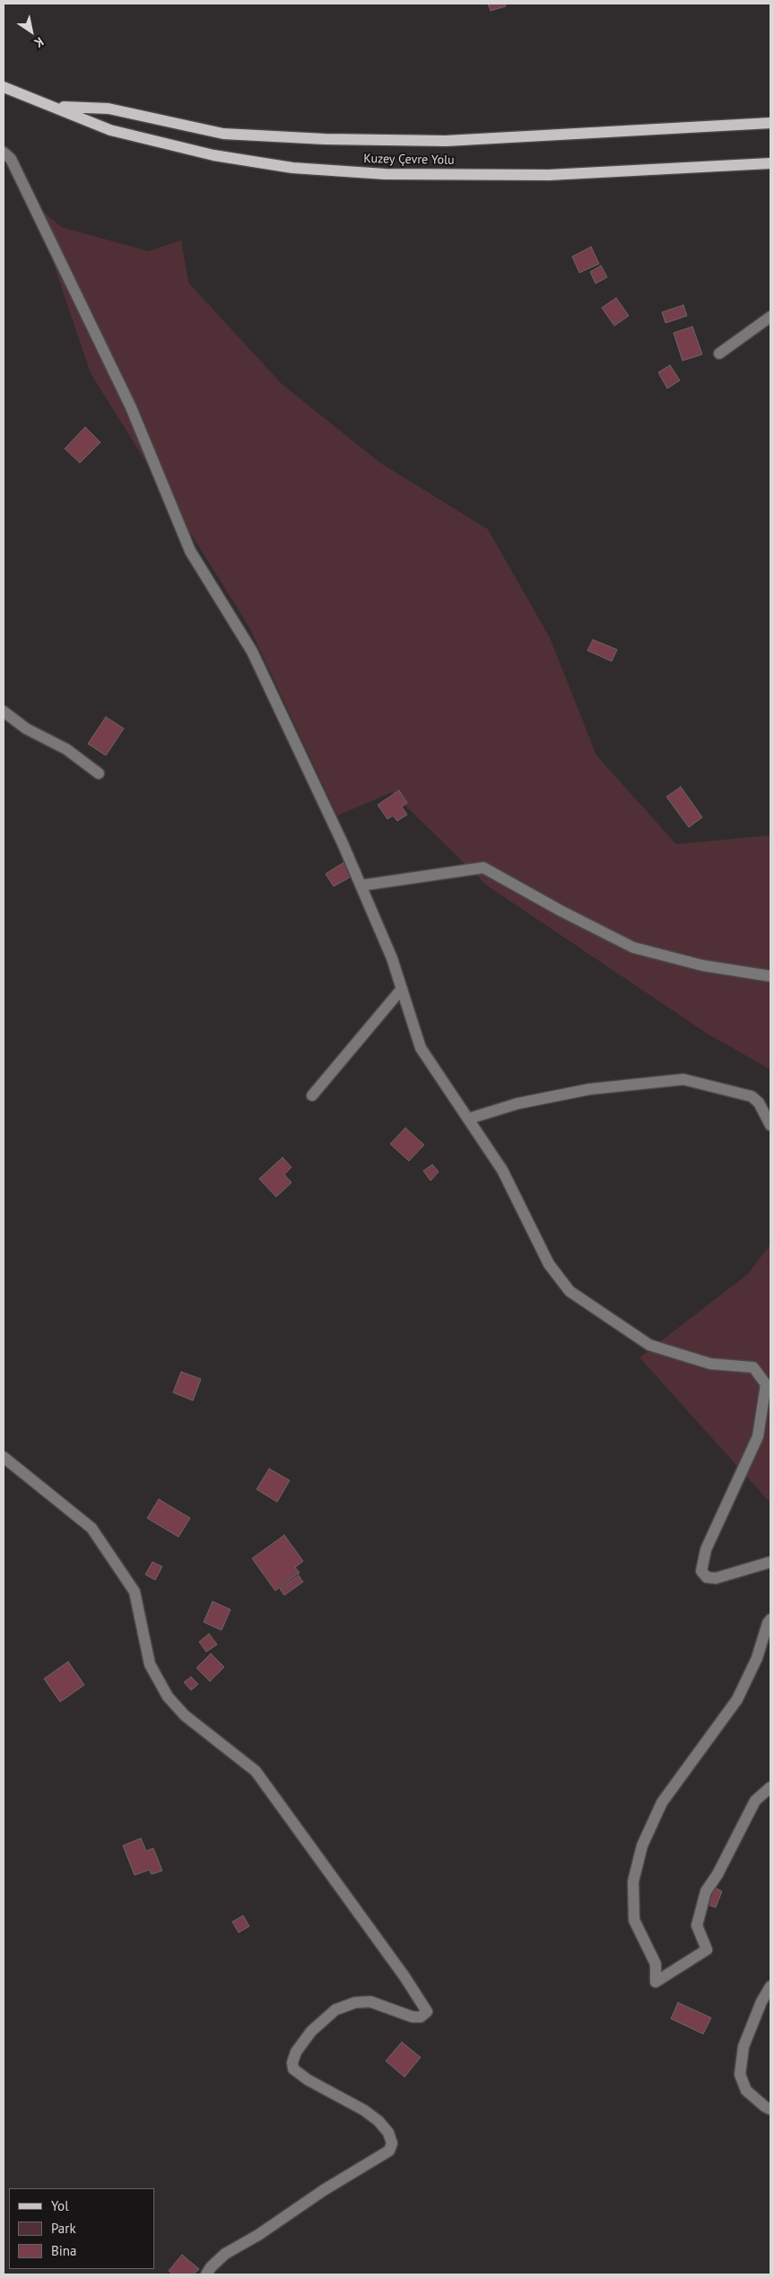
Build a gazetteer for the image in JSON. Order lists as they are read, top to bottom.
{
  "streets": {
    "main road": ["Kuzey Çevre Yolu"]
  },
  "legend": ["Yol", "Park", "Bina"],
  "north": "bottom right"
}
